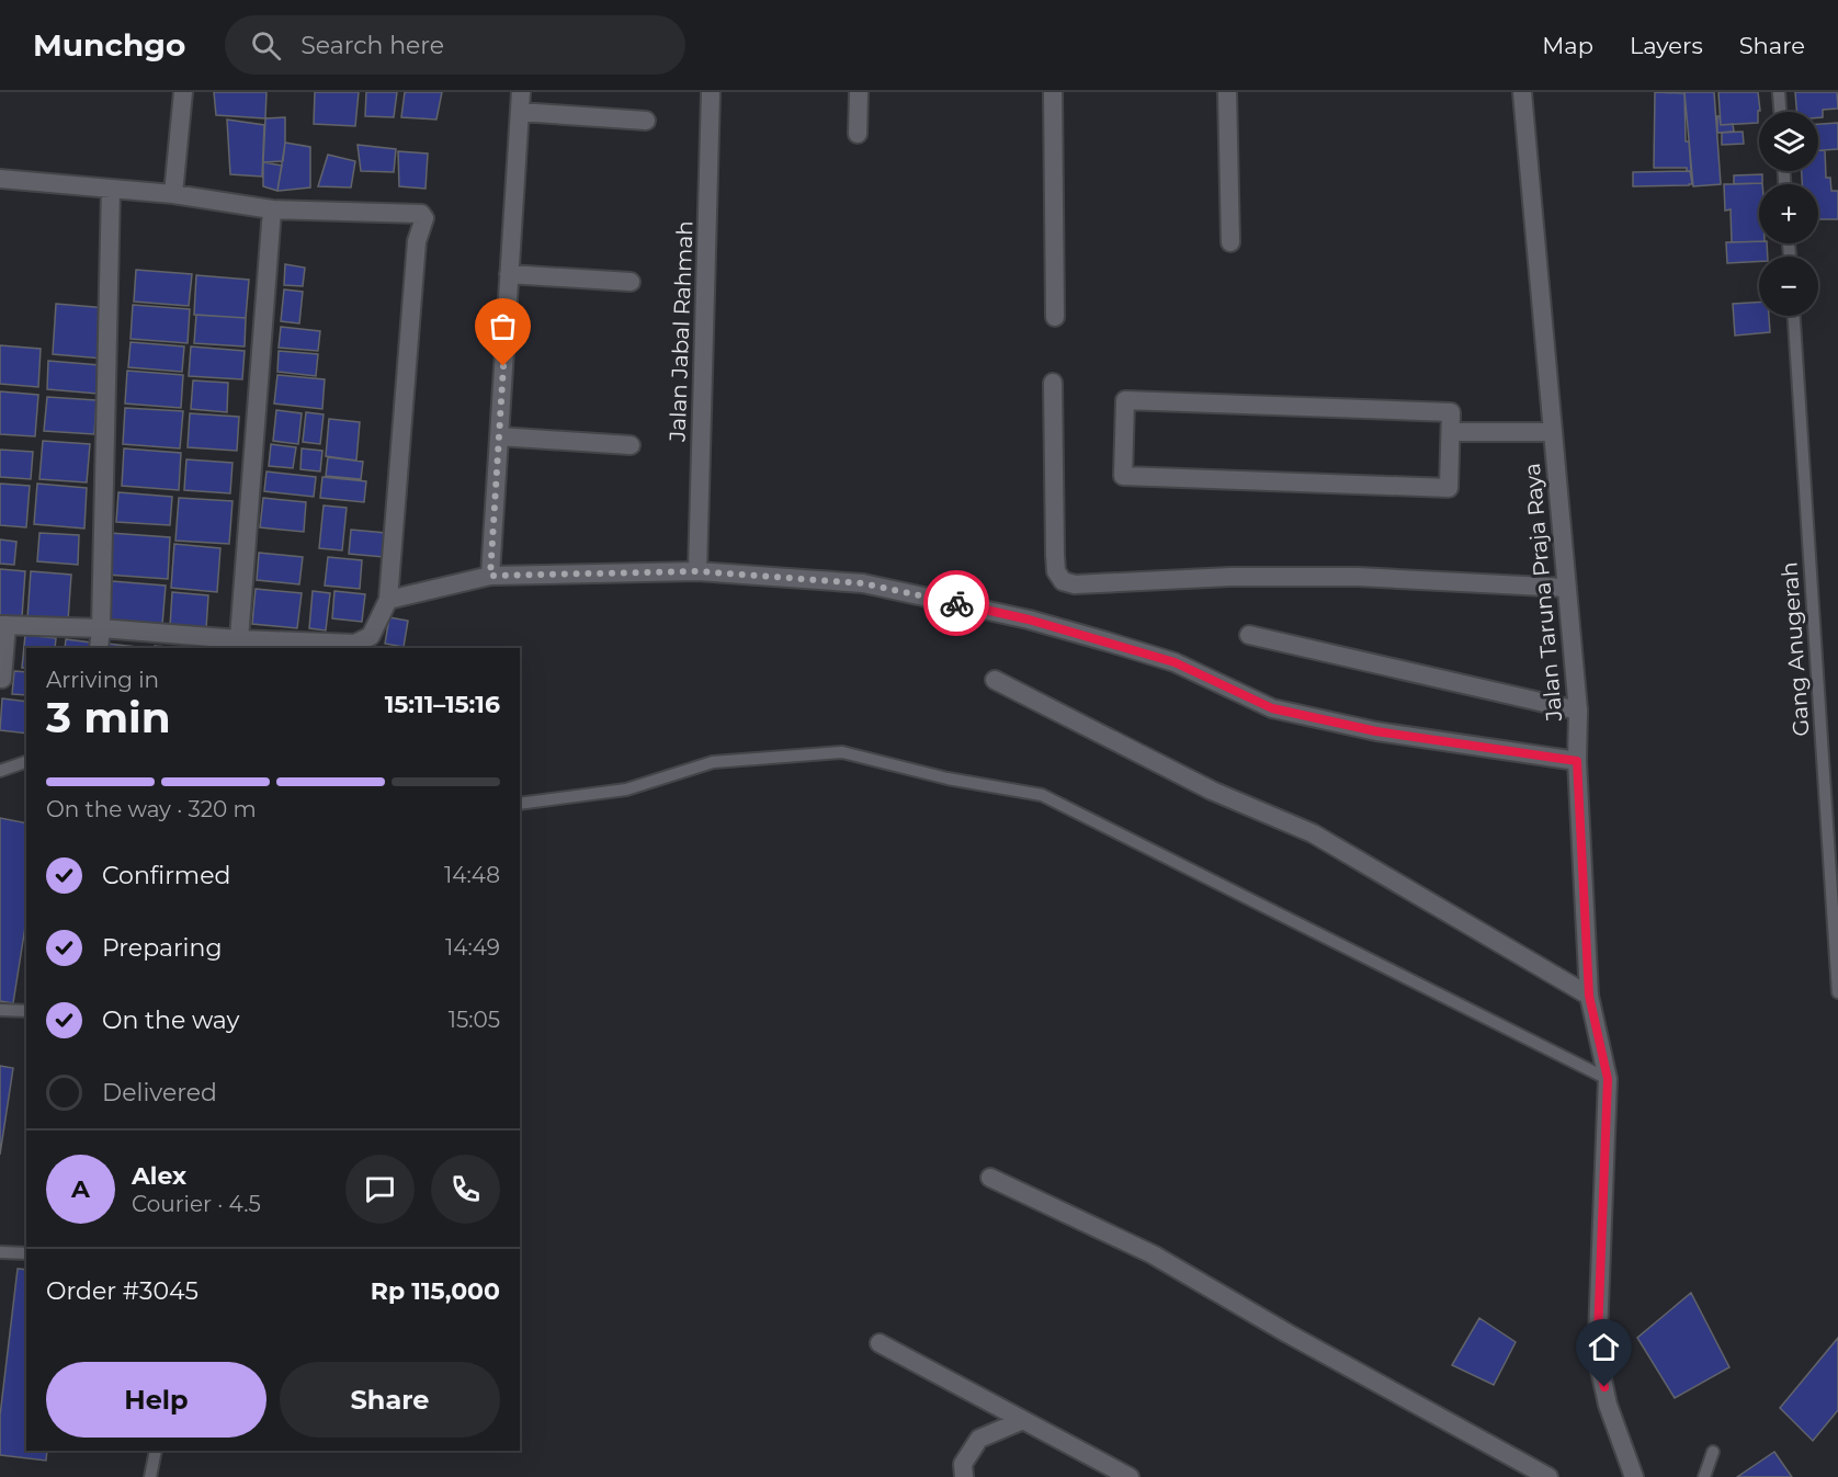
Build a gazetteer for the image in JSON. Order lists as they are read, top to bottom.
{
  "streets": {
    "street": ["Jalan Jabal Rahmah", "Jalan Taruna Praja Raya"],
    "lane": ["Gang Anugerah"]
  },
  "page": {
    "header": "Munchgo",
    "search": "Search here",
    "nav": ["Map", "Layers", "Share"],
    "map_buttons": ["+", "−"],
    "heading": ["3 min", "Arriving in", "15:11–15:16"],
    "panel": [
      "Alex",
      "Courier · 4.5",
      "Order #3045",
      "Rp 115,000"
    ],
    "bar": "On the way · 320 m",
    "list": [
      ["Confirmed", "14:48"],
      ["Preparing", "14:49"],
      ["On the way", "15:05"],
      "Delivered"
    ],
    "round": "A",
    "buttons": ["Help", "Share"]
  }
}
